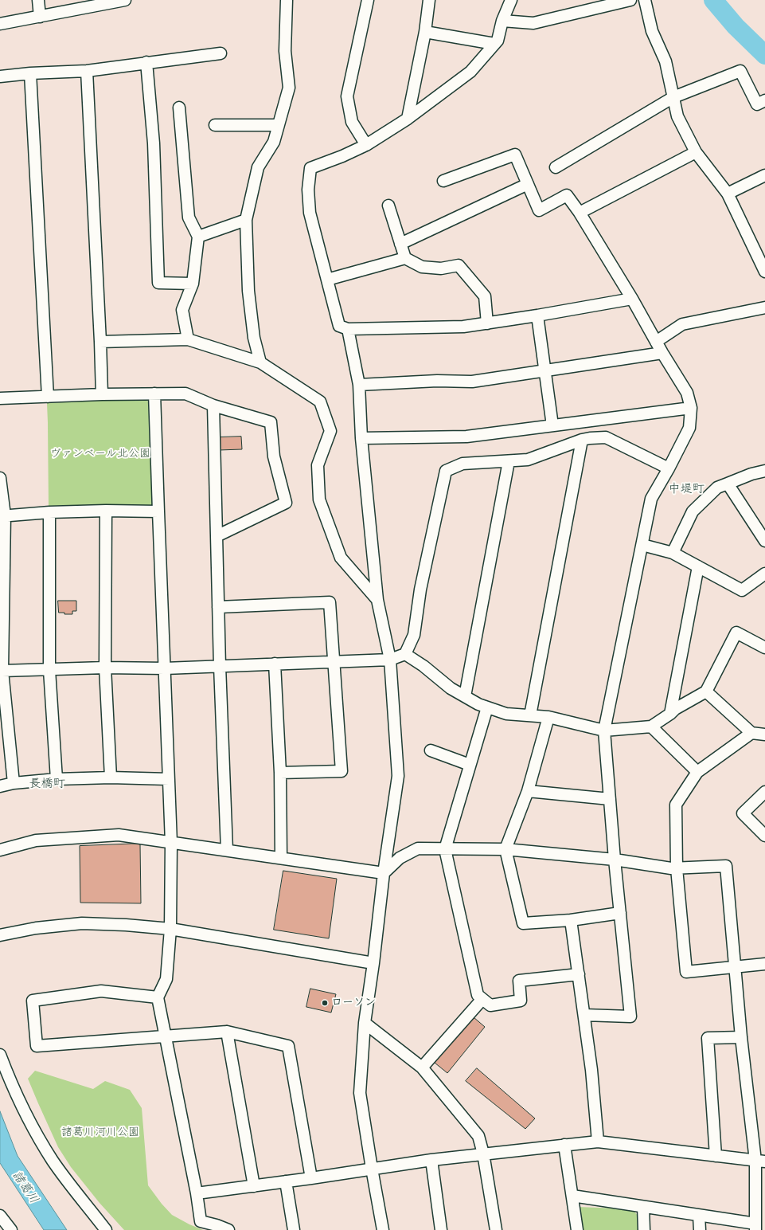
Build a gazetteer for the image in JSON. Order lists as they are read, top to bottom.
{
  "districts": ["中堤町", "長橋町"],
  "water": ["諸葛川"],
  "parks": ["ヴァンベール北公園", "諸葛川河川公園"],
  "places": ["ローソン"]
}
